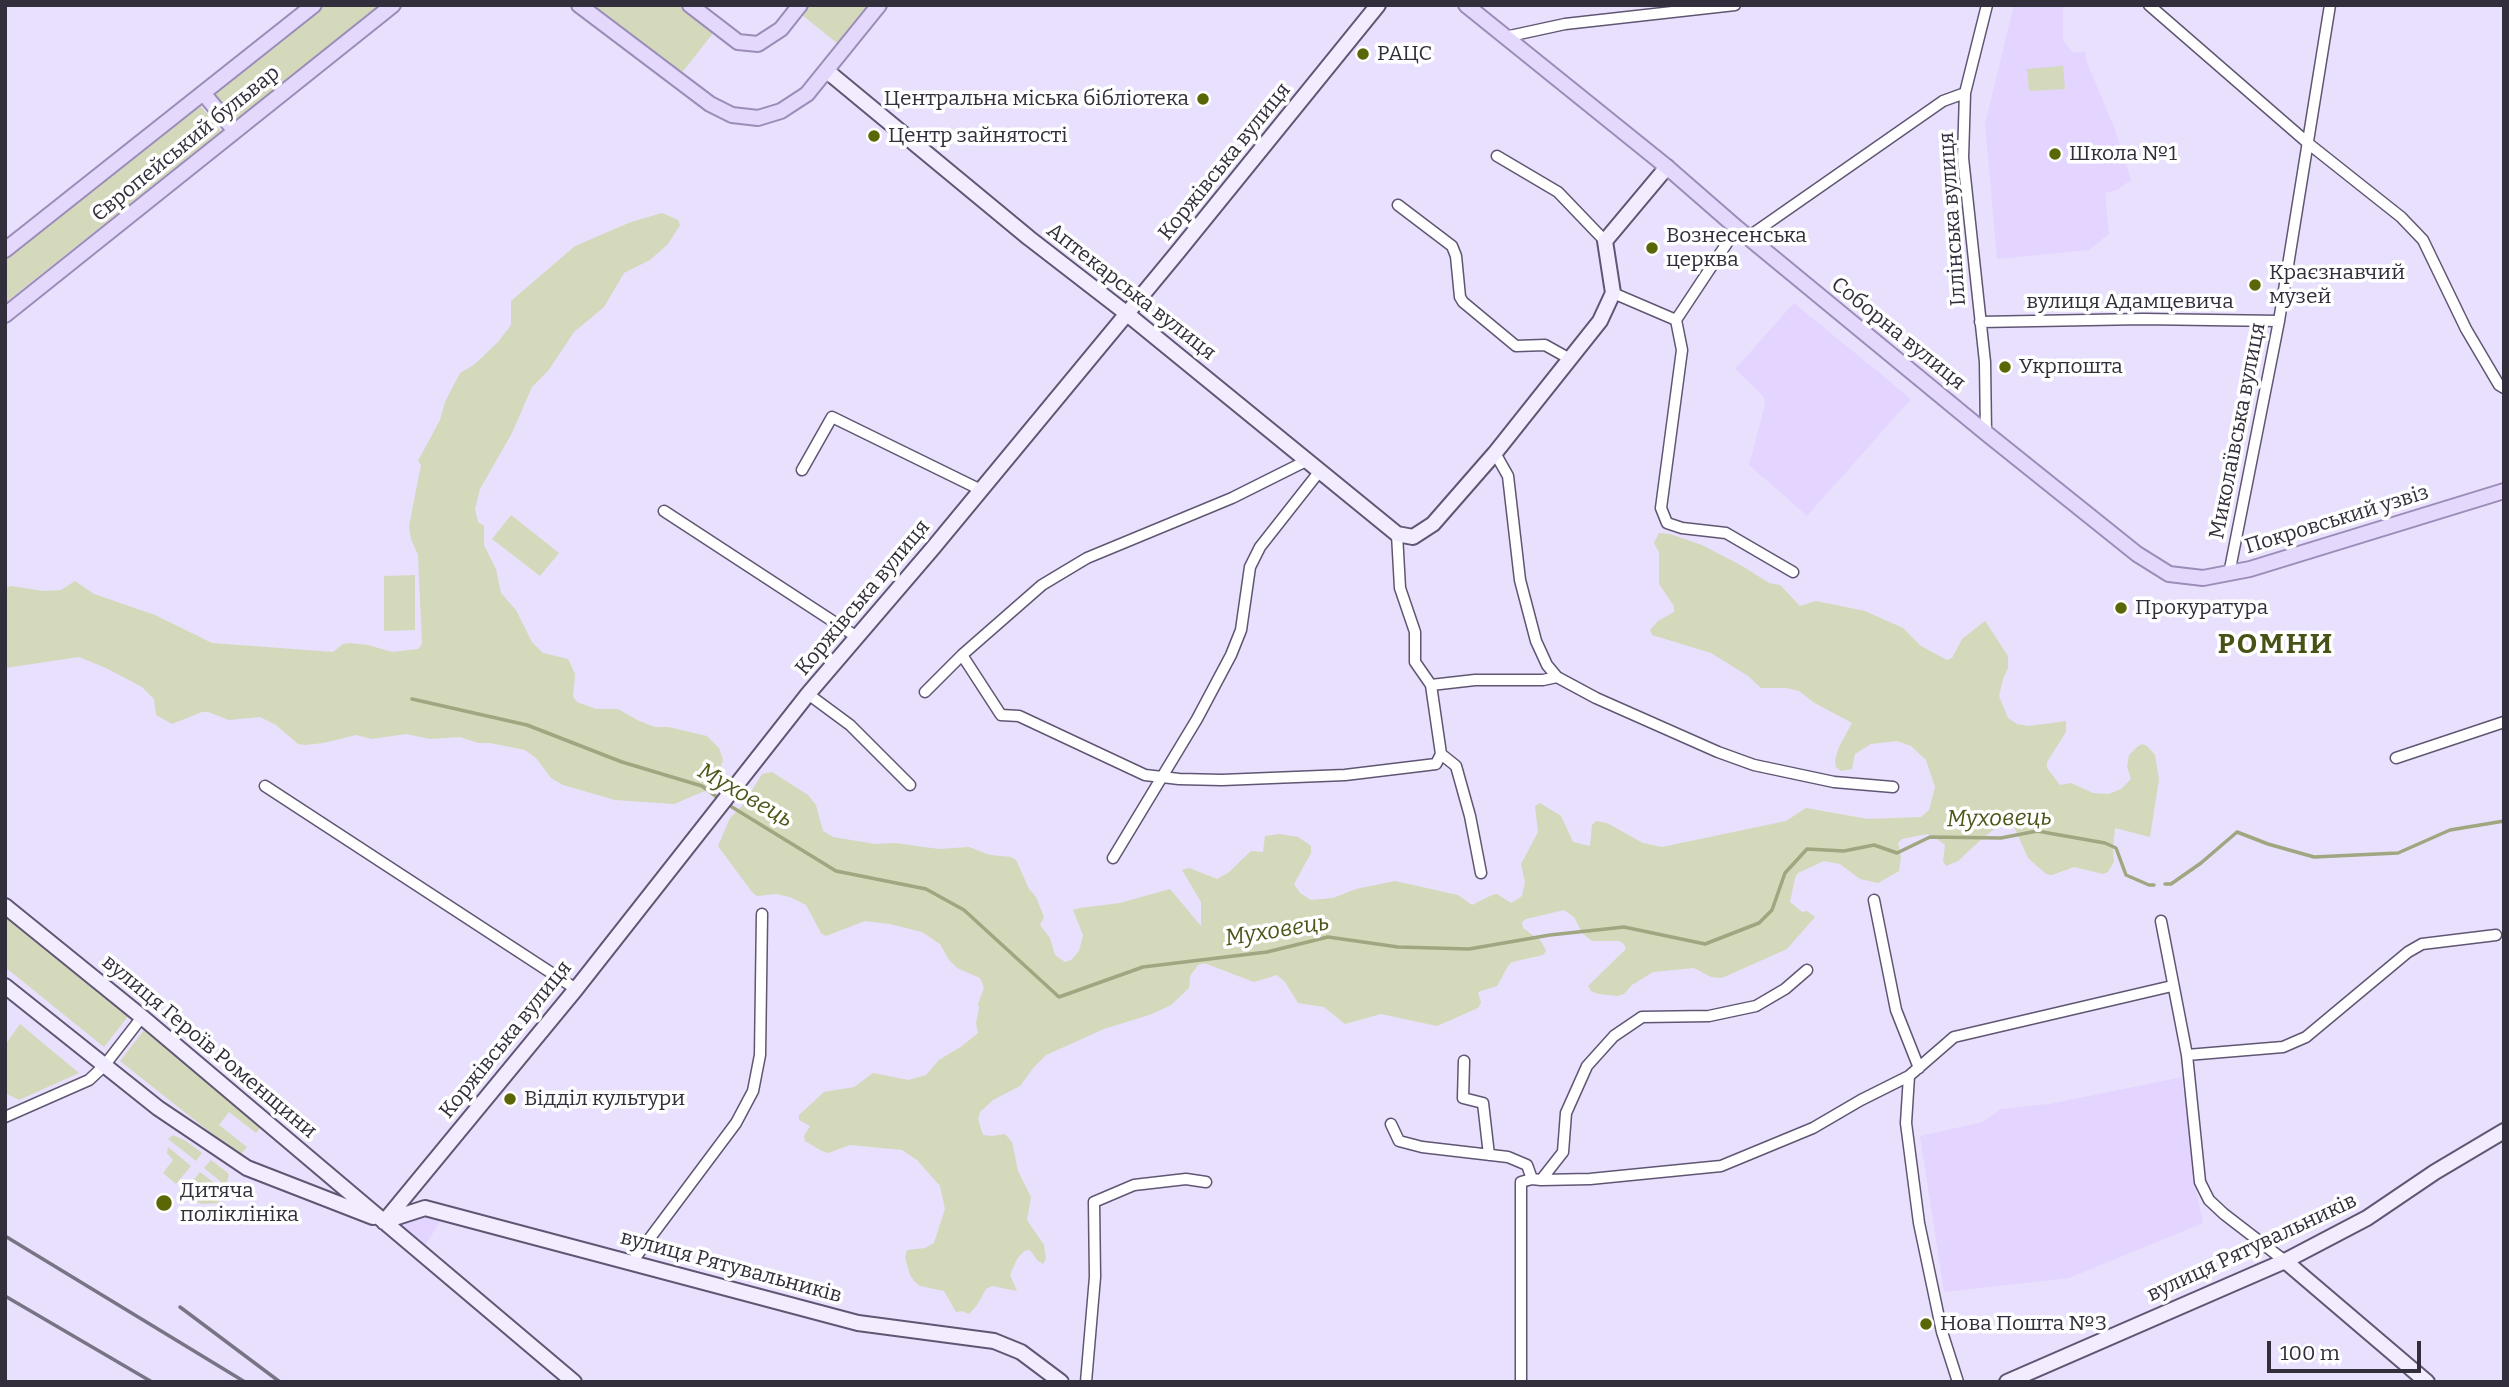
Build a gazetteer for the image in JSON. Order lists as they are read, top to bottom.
{
  "streets": {
    "main road": ["Європейський бульвар", "Соборна вулиця", "Покровський узвіз"],
    "street": [
      "Коржівська вулиця",
      "Іллінська вулиця",
      "Аптекарська вулиця",
      "вулиця Адамцевича",
      "Миколаївська вулиця",
      "вулиця Героїв Роменщини",
      "вулиця Рятувальників"
    ]
  },
  "crossings": [
    ["Коржівська вулиця", "Аптекарська вулиця"],
    ["Коржівська вулиця", "вулиця Героїв Роменщини"],
    ["Коржівська вулиця", "вулиця Рятувальників"],
    ["Іллінська вулиця", "вулиця Адамцевича"],
    ["Іллінська вулиця", "Соборна вулиця"],
    ["вулиця Адамцевича", "Миколаївська вулиця"],
    ["Соборна вулиця", "Покровський узвіз"],
    ["Миколаївська вулиця", "Покровський узвіз"],
    ["вулиця Героїв Роменщини", "вулиця Рятувальників"]
  ],
  "districts": ["РОМНИ"],
  "water": ["Муховець"],
  "places": [
    "РАЦС",
    "Центральна міська бібліотека",
    "Центр зайнятості",
    "Школа №1",
    "Вознесенська церква",
    "Краєзнавчий музей",
    "Укрпошта",
    "Прокуратура",
    "Відділ культури",
    "Дитяча поліклініка",
    "Нова Пошта №3"
  ],
  "scale_bar": "100 m"
}
